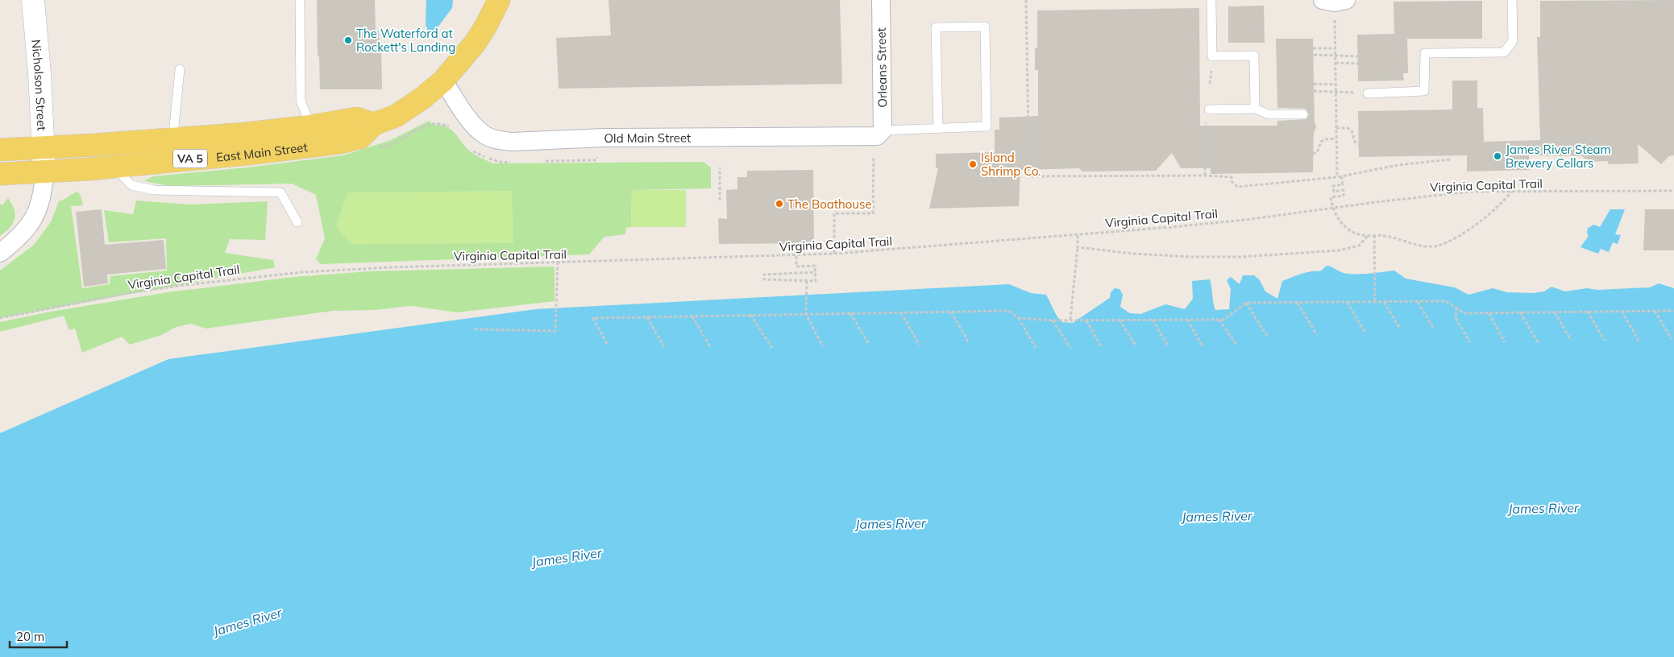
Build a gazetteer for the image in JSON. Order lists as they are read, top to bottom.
{
  "streets": {
    "main road": ["Nicholson Street", "East Main Street", "VA 5"],
    "street": ["Orleans Street", "Old Main Street"],
    "path": ["Virginia Capital Trail"]
  },
  "crossings": [
    ["Orleans Street", "Old Main Street"],
    ["Nicholson Street", "East Main Street"],
    ["Old Main Street", "East Main Street"]
  ],
  "water": ["James River"],
  "places": [
    "The Waterford at Rockett's Landing",
    "James River Steam Brewery Cellars",
    "Island Shrimp Co.",
    "The Boathouse"
  ],
  "scale_bar": "20 m"
}
